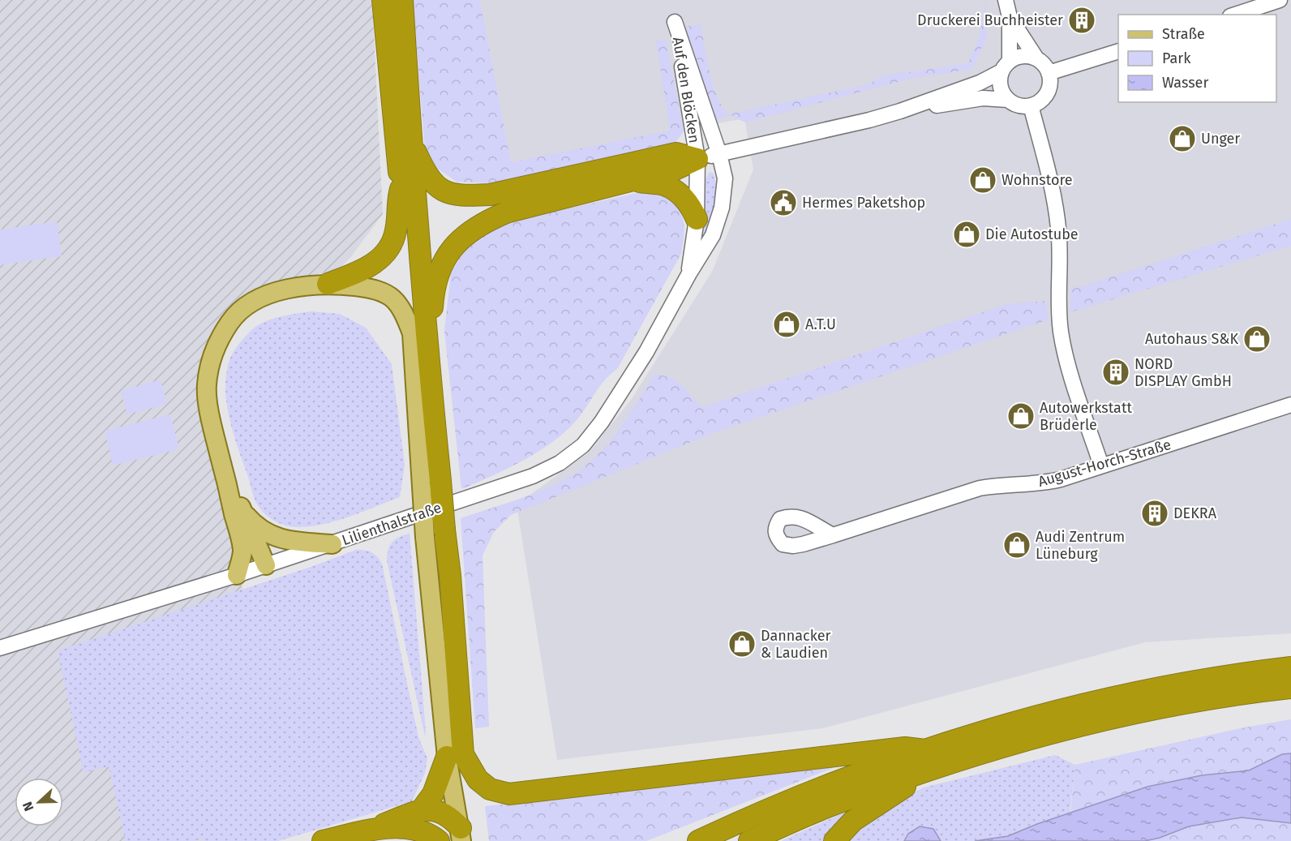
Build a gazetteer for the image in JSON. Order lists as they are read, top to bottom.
{
  "streets": {
    "street": ["Auf den Blöcken", "August-Horch-Straße", "Lilienthalstraße"]
  },
  "crossings": [
    ["Auf den Blöcken", "Lilienthalstraße"]
  ],
  "places": {
    "building": ["Druckerei Buchheister", "NORD DISPLAY GmbH", "DEKRA"],
    "shop": [
      "Unger",
      "Wohnstore",
      "Die Autostube",
      "A.T.U",
      "Autohaus S&K",
      "Autowerkstatt Brüderle",
      "Audi Zentrum Lüneburg",
      "Dannacker & Laudien"
    ],
    "public building": ["Hermes Paketshop"]
  },
  "legend": ["Straße", "Park", "Wasser"],
  "north": "left"
}
